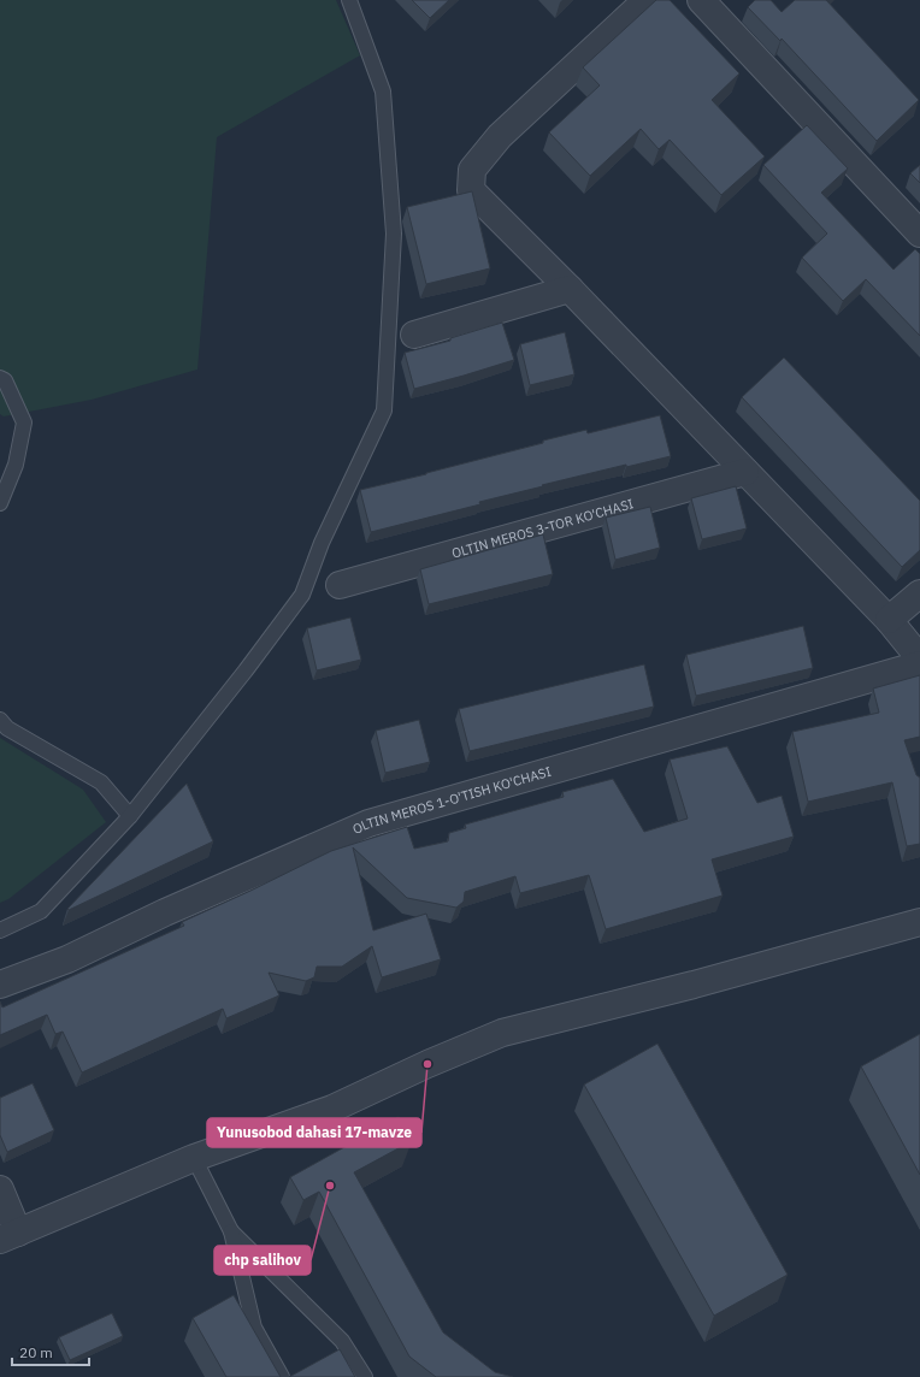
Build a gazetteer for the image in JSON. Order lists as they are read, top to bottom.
{
  "streets": {
    "street": ["OLTIN MEROS 3-TOR KO'CHASI", "OLTIN MEROS 1-O'TISH KO'CHASI"]
  },
  "places": ["Yunusobod dahasi 17-mavze", "chp salihov"],
  "scale_bar": "20 m"
}
